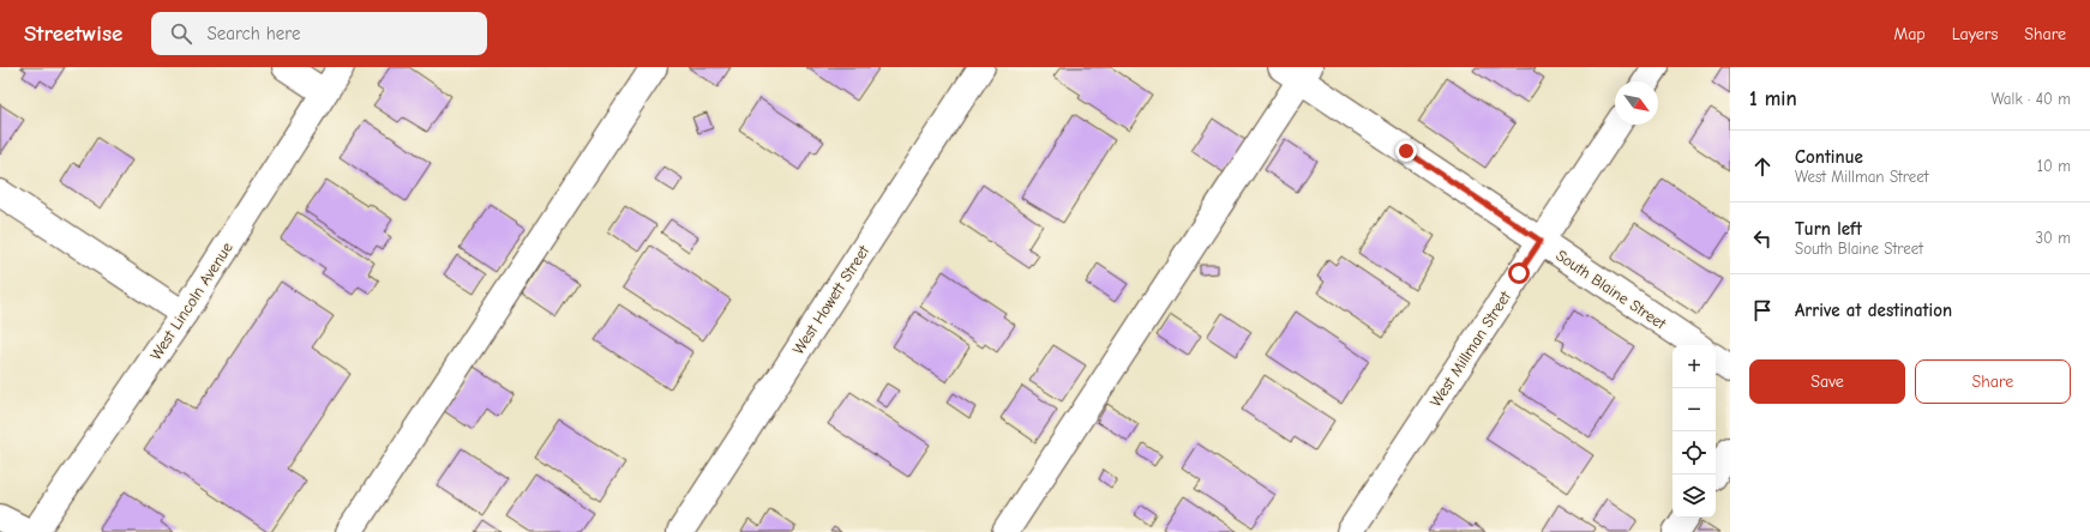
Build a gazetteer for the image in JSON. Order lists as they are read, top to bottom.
{
  "streets": {
    "street": [
      "South Blaine Street",
      "West Howett Street",
      "West Lincoln Avenue",
      "West Millman Street"
    ]
  },
  "crossings": [
    ["South Blaine Street", "West Millman Street"]
  ],
  "north": "bottom right",
  "page": {
    "header": "Streetwise",
    "search": "Search here",
    "nav": ["Map", "Layers", "Share"],
    "heading": ["1 min", "Walk · 40 m"],
    "list": [
      ["Continue", "West Millman Street", "10 m"],
      ["Turn left", "South Blaine Street", "30 m"],
      "Arrive at destination"
    ],
    "map_buttons": ["+", "−"],
    "buttons": ["Save", "Share"]
  }
}
